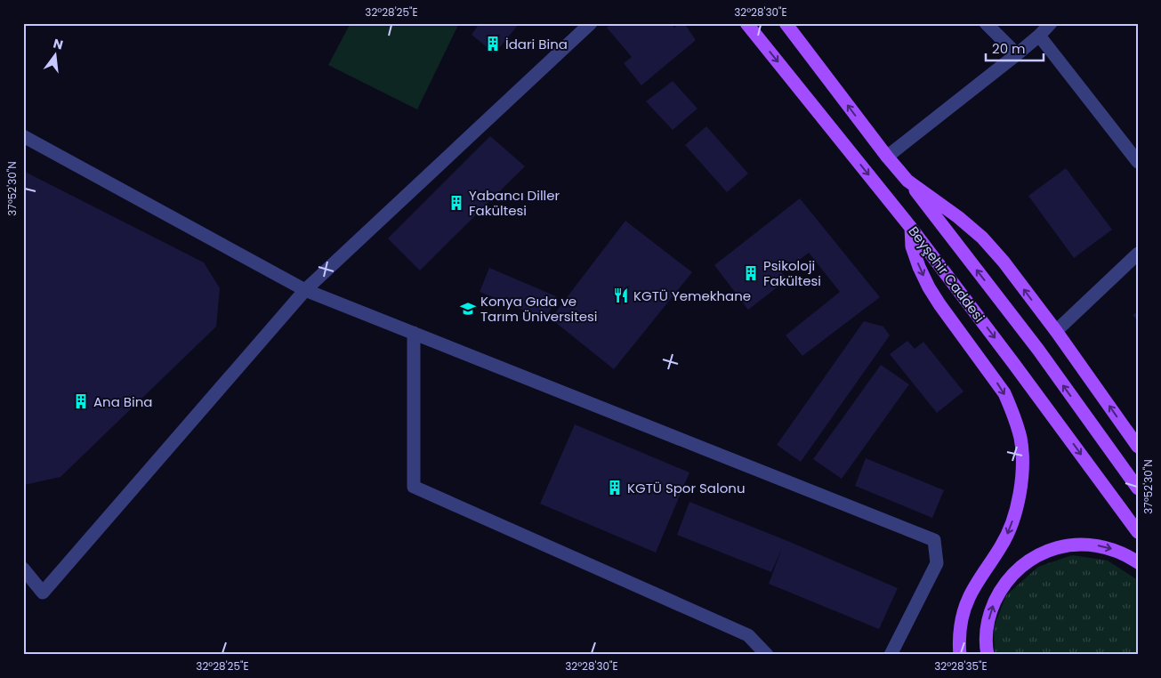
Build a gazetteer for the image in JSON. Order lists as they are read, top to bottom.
{
  "streets": {
    "main road": ["Beyşehir Caddesi"]
  },
  "places": {
    "building": [
      "İdari Bina",
      "Yabancı Diller Fakültesi",
      "Psikoloji Fakültesi",
      "Ana Bina",
      "KGTÜ Spor Salonu"
    ],
    "restaurant": ["KGTÜ Yemekhane"],
    "school or university": ["Konya Gıda ve Tarım Üniversitesi"]
  },
  "scale_bar": "20 m",
  "north": "top",
  "coordinates": [
    "32°28'25\"E",
    "32°28'30\"E",
    "37°52'30\"N",
    "32°28'35\"E"
  ]
}
